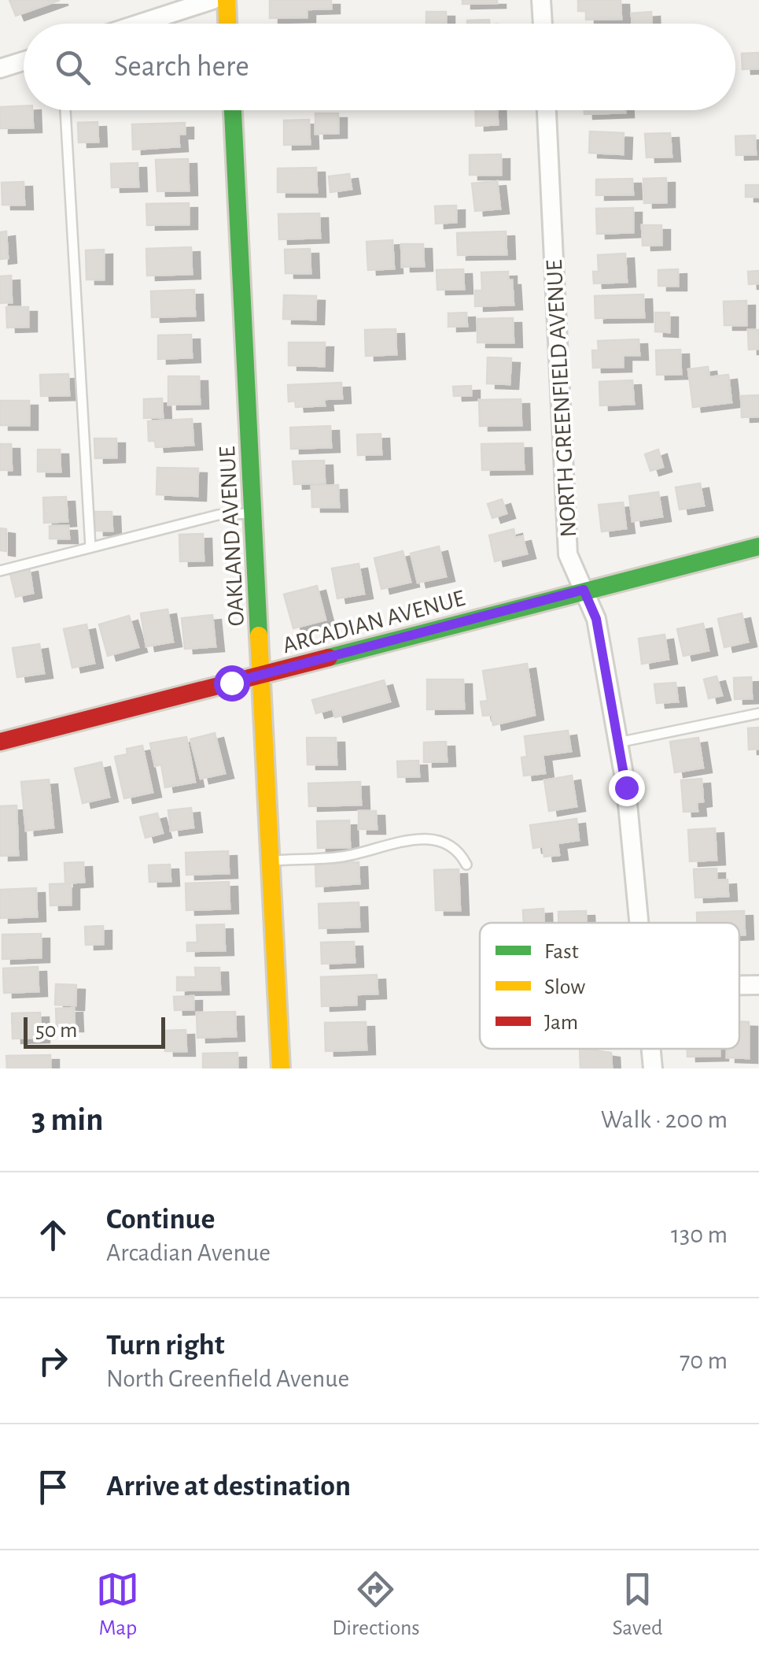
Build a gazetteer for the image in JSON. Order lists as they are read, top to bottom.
{
  "streets": {
    "street": ["NORTH GREENFIELD AVENUE", "OAKLAND AVENUE", "ARCADIAN AVENUE"]
  },
  "crossings": [
    ["NORTH GREENFIELD AVENUE", "ARCADIAN AVENUE"],
    ["OAKLAND AVENUE", "ARCADIAN AVENUE"]
  ],
  "legend": ["Fast", "Slow", "Jam"],
  "scale_bar": "50 m",
  "page": {
    "search": "Search here",
    "scale": "50 m",
    "heading": ["3 min", "Walk · 200 m"],
    "list": [
      ["Continue", "Arcadian Avenue", "130 m"],
      ["Turn right", "North Greenfield Avenue", "70 m"],
      "Arrive at destination"
    ],
    "nav": ["Map", "Directions", "Saved"]
  }
}
